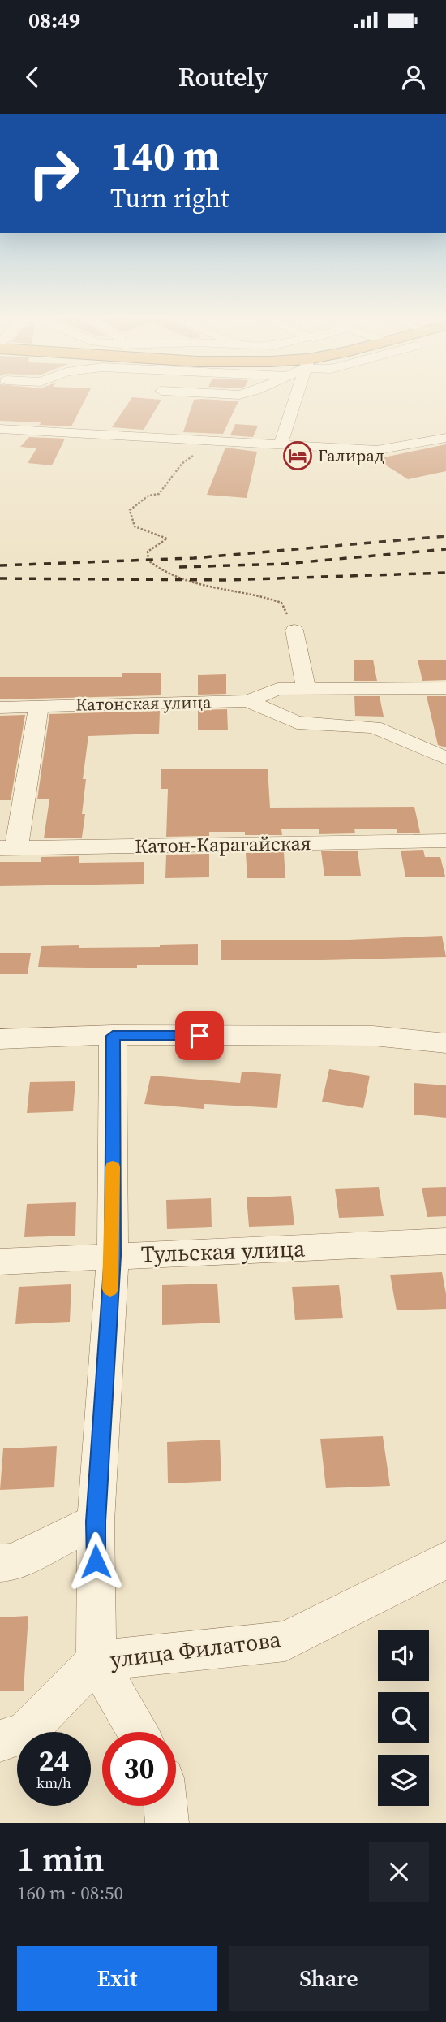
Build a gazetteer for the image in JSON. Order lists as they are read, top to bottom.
{
  "streets": {
    "street": [
      "Катонская улица",
      "Катон-Карагайская",
      "Тульская улица",
      "улица Филатова"
    ]
  },
  "places": {
    "hotel": ["Галирад"]
  },
  "page": {
    "status": "08:49",
    "header": "Routely",
    "turn": ["140 m", "Turn right"],
    "speed": "24 km/h",
    "limit": "30",
    "heading": ["1 min", "160 m · 08:50"],
    "buttons": ["Exit", "Share"]
  }
}
